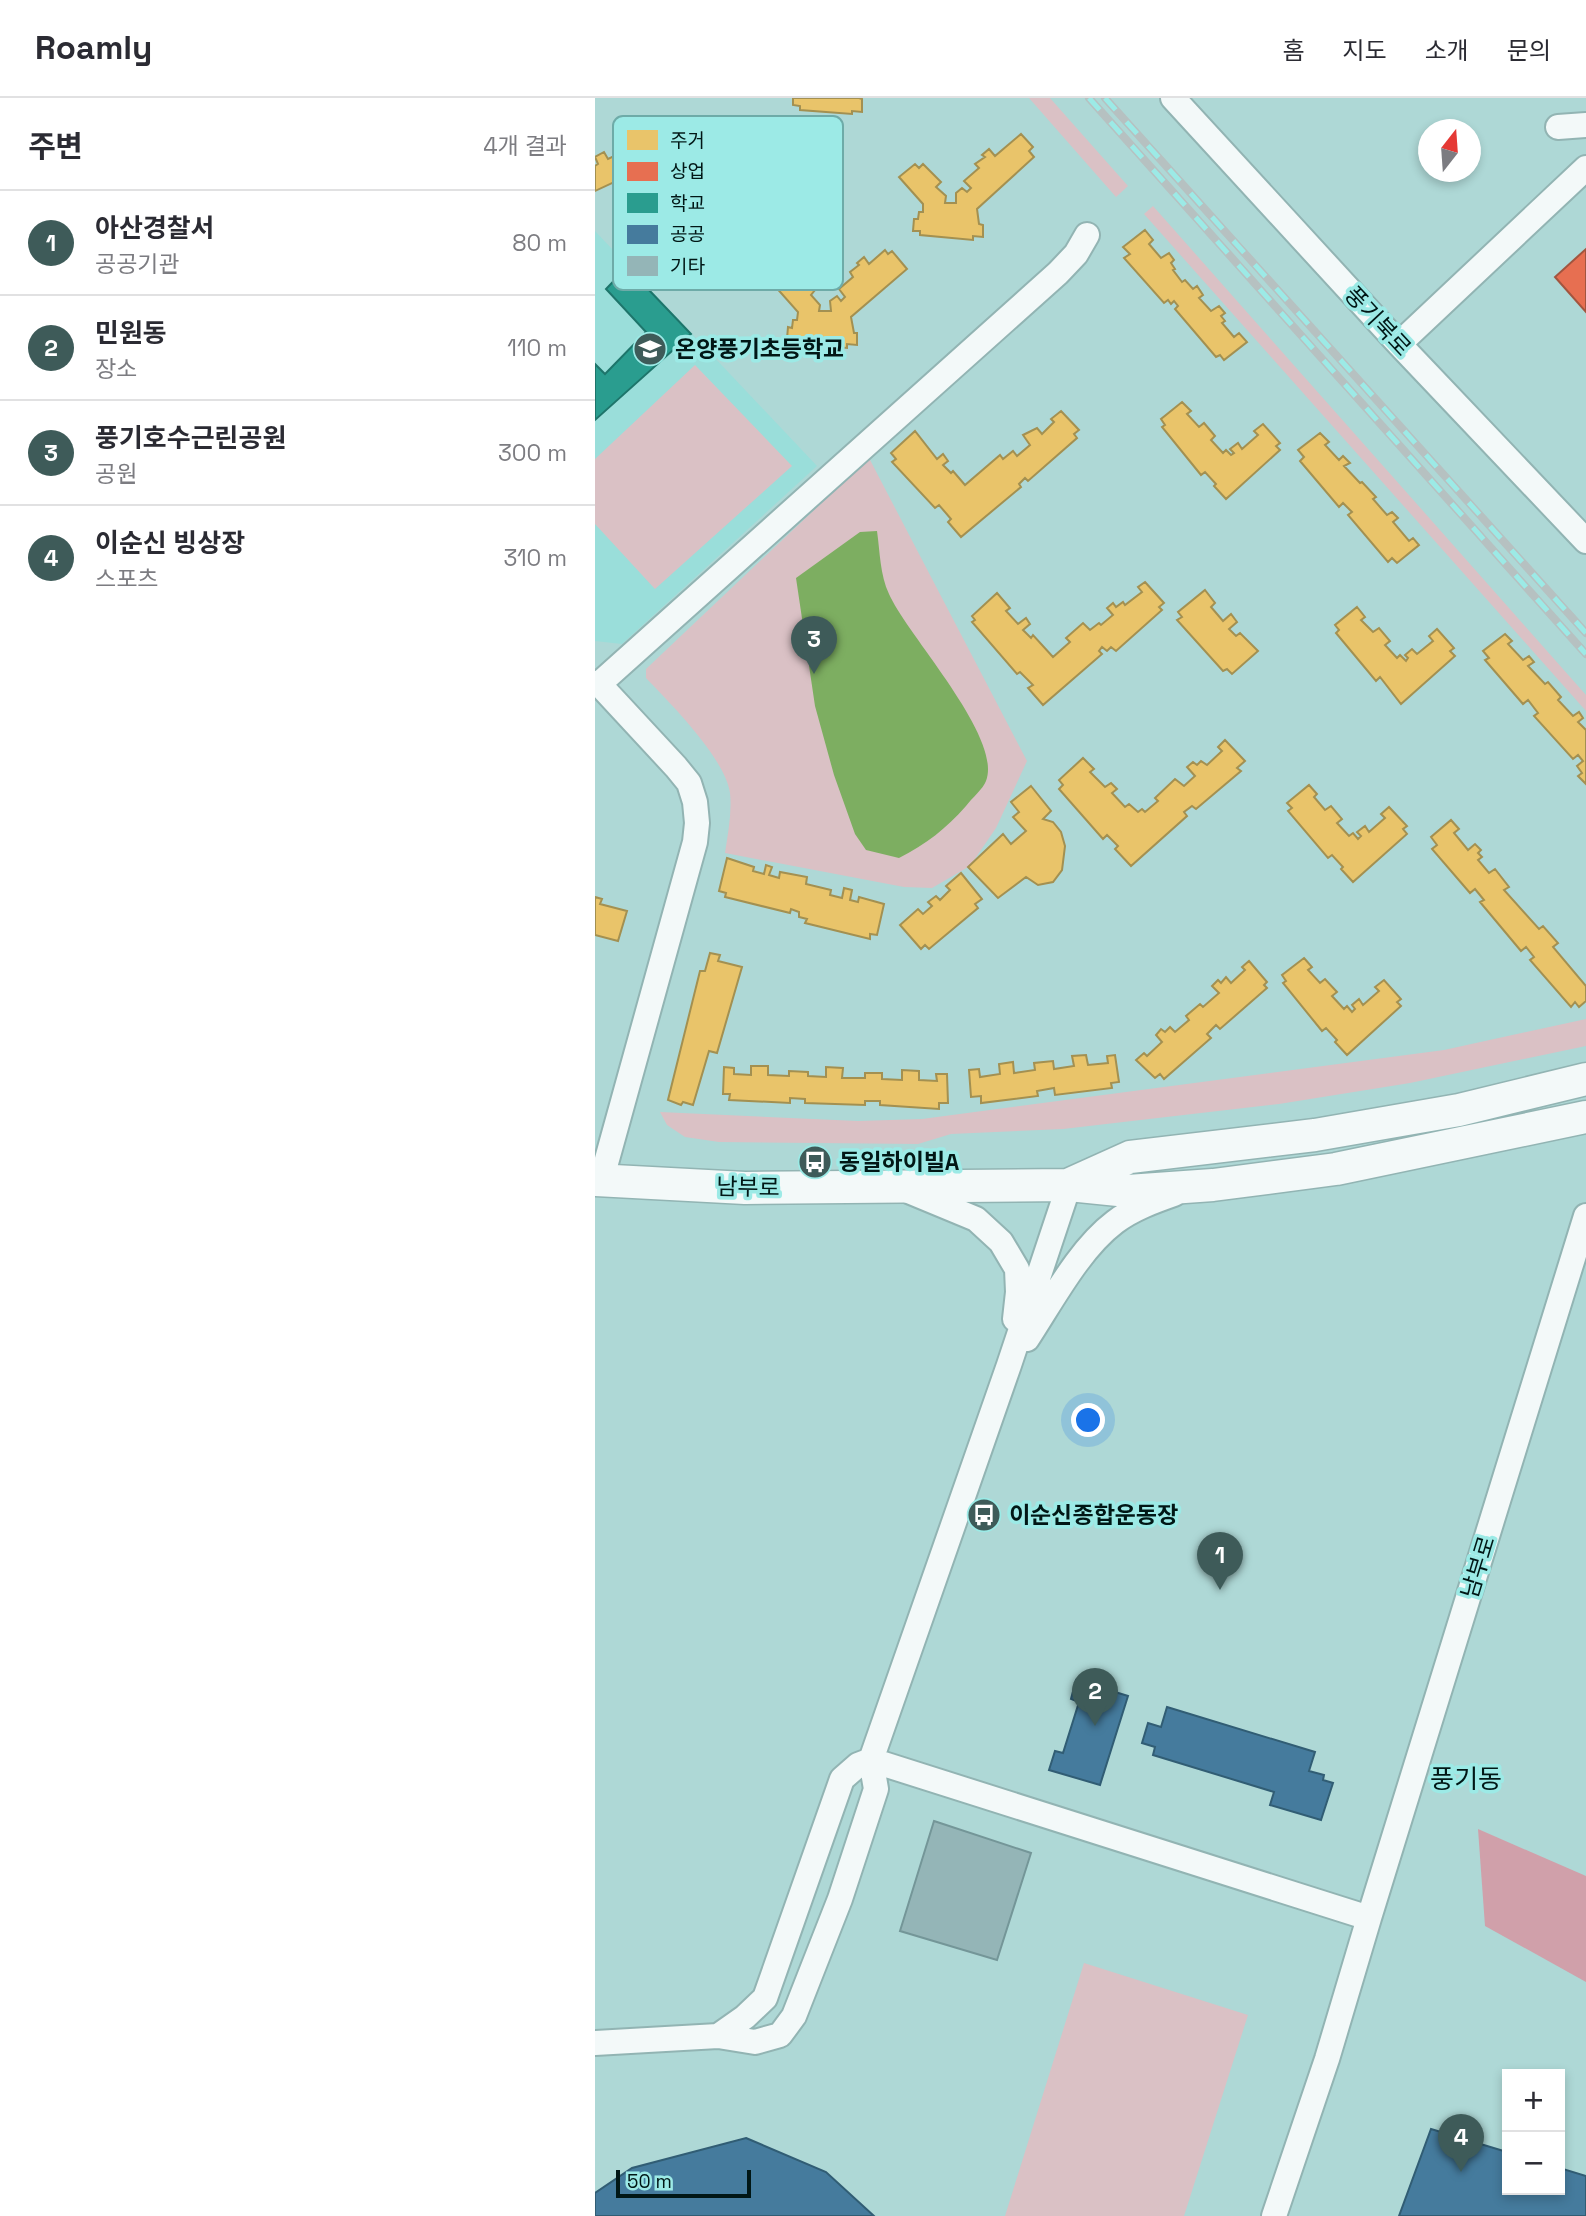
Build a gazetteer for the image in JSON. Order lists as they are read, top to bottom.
{
  "streets": {
    "main road": ["남부로"],
    "street": ["풍기북로"]
  },
  "districts": ["풍기동"],
  "places": {
    "school or university": ["온양풍기초등학교"],
    "bus stop": ["동일하이빌A", "이순신종합운동장"]
  },
  "legend": [
    "주거",
    "상업",
    "학교",
    "공공",
    "기타"
  ],
  "scale_bar": "50 m",
  "north": "top",
  "page": {
    "header": "Roamly",
    "nav": [
      "홈",
      "지도",
      "소개",
      "문의"
    ],
    "heading": ["주변", "4개 결과"],
    "list": [
      {
        "mark": "1",
        "name": "아산경찰서",
        "note": "공공기관",
        "value": "80 m"
      },
      {
        "mark": "2",
        "name": "민원동",
        "note": "장소",
        "value": "110 m"
      },
      {
        "mark": "3",
        "name": "풍기호수근린공원",
        "note": "공원",
        "value": "300 m"
      },
      {
        "mark": "4",
        "name": "이순신 빙상장",
        "note": "스포츠",
        "value": "310 m"
      }
    ],
    "pins": [
      "3",
      "1",
      "2",
      "4"
    ],
    "map_buttons": ["+", "−"],
    "scale": "50 m"
  }
}
